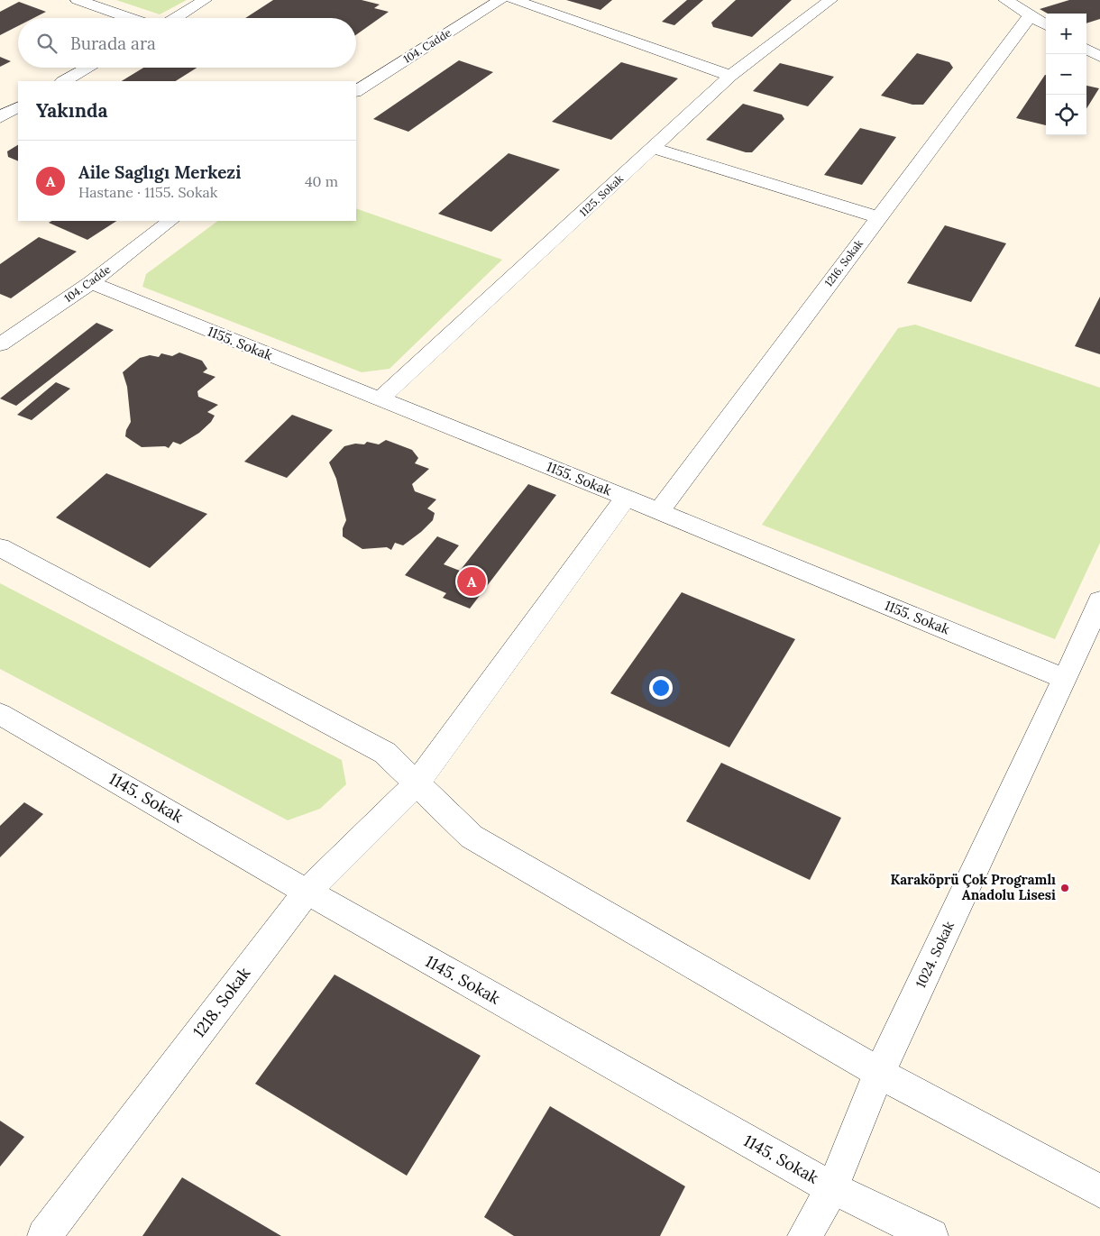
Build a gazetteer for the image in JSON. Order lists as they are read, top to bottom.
{
  "streets": {
    "street": [
      "104. Cadde",
      "1125. Sokak",
      "1216. Sokak",
      "1155. Sokak",
      "1145. Sokak",
      "1024. Sokak",
      "1218. Sokak"
    ]
  },
  "crossings": [
    ["104. Cadde", "1155. Sokak"],
    ["1125. Sokak", "1155. Sokak"],
    ["1216. Sokak", "1155. Sokak"],
    ["1155. Sokak", "1024. Sokak"],
    ["1155. Sokak", "1218. Sokak"],
    ["1145. Sokak", "1024. Sokak"],
    ["1145. Sokak", "1218. Sokak"]
  ],
  "places": ["Karaköprü Çok Programlı Anadolu Lisesi"],
  "page": {
    "map_buttons": ["+", "−"],
    "search": "Burada ara",
    "heading": "Yakında",
    "list": [
      {
        "mark": "A",
        "name": "Aile Saglıgı Merkezi",
        "note": "Hastane · 1155. Sokak",
        "value": "40 m"
      }
    ],
    "pins": "A"
  }
}
